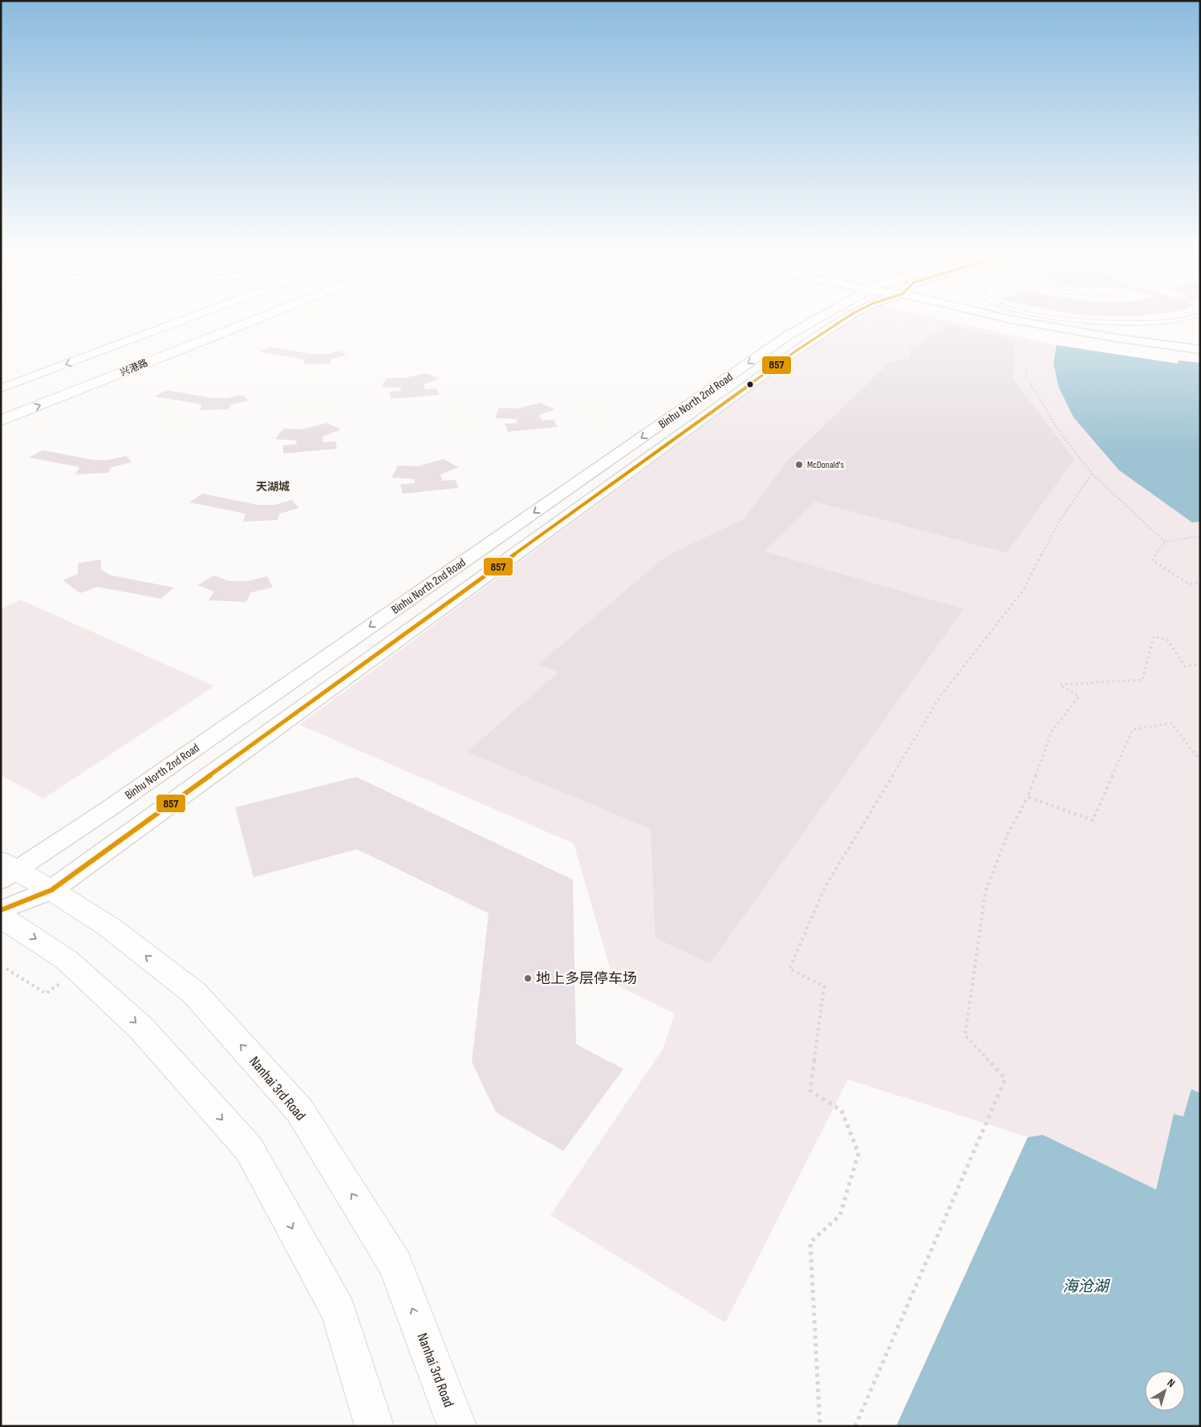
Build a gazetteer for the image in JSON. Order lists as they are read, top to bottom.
{
  "streets": {
    "main road": ["兴港路", "Nanhai 3rd Road"],
    "street": ["Binhu North 2nd Road"]
  },
  "crossings": [
    ["Binhu North 2nd Road", "Nanhai 3rd Road"]
  ],
  "one_way": ["兴港路"],
  "districts": ["天湖城"],
  "water": ["海沧湖"],
  "places": ["McDonald's", "地上多层停车场"],
  "lines": ["transit line 857"],
  "north": "top right"
}
